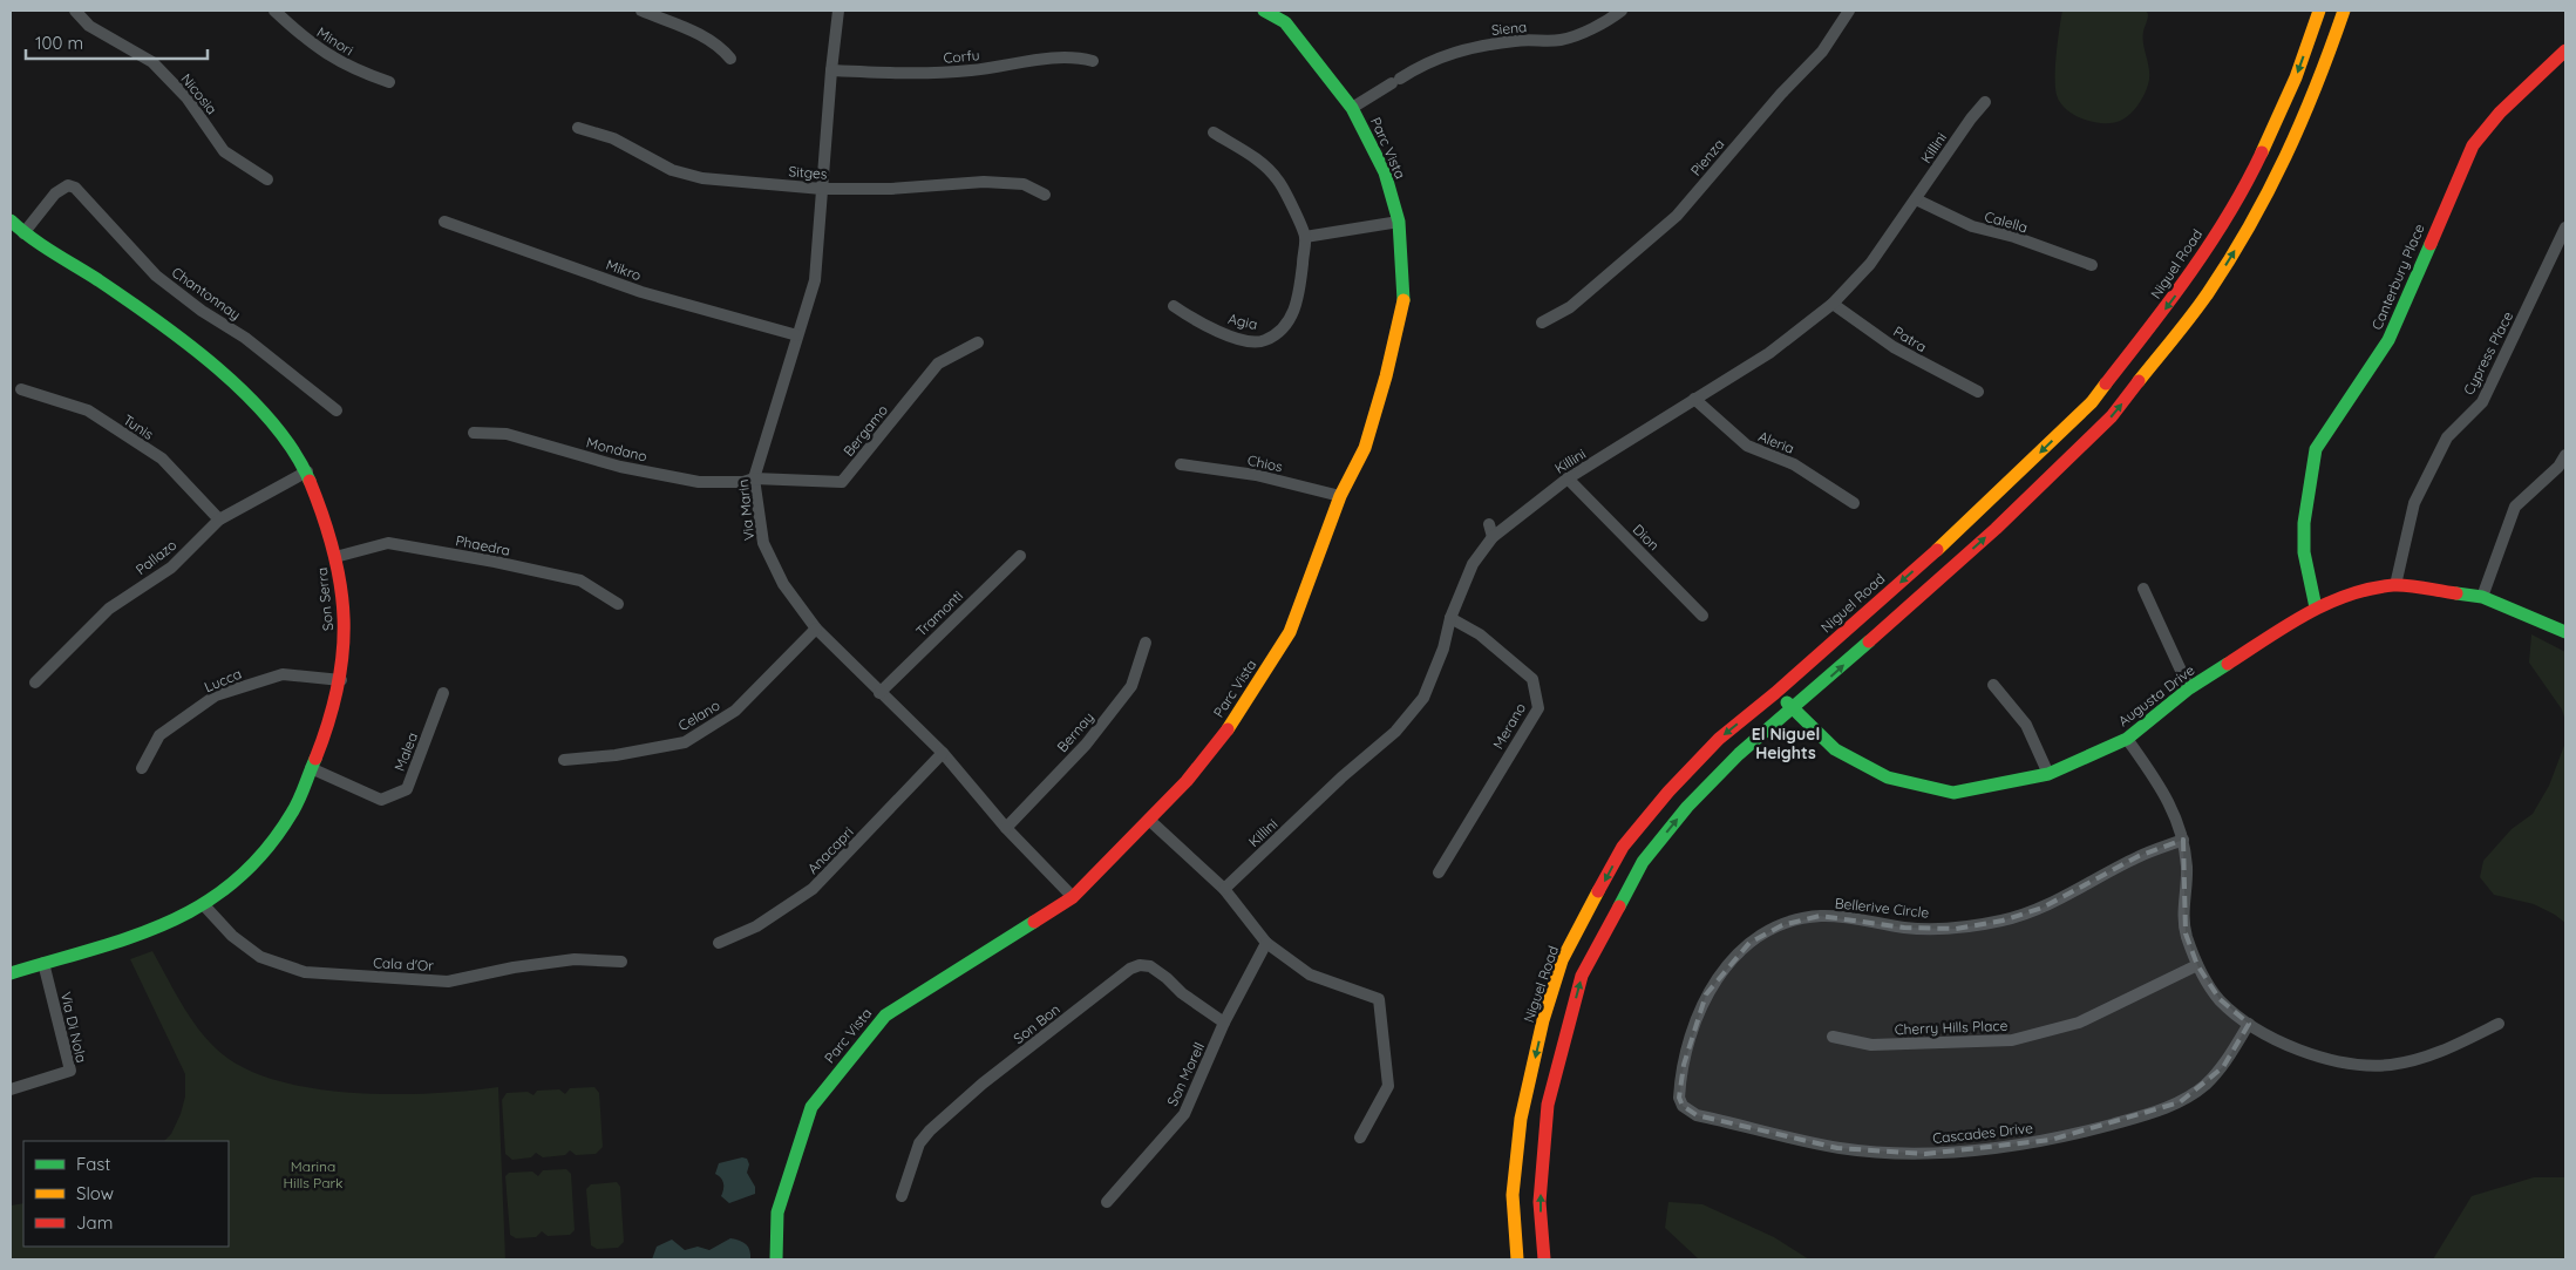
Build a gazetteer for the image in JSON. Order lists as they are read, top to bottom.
{
  "streets": {
    "street": [
      "Siena",
      "Minori",
      "Corfu",
      "Nicosia",
      "Parc Vista",
      "Killini",
      "Pienza",
      "Sitges",
      "Calella",
      "Niguel Road",
      "Mikro",
      "Canterbury Place",
      "Chantonnay",
      "Agia",
      "Patra",
      "Cypress Place",
      "Tunis",
      "Bergamo",
      "Aleria",
      "Mondano",
      "Chios",
      "Via Marin",
      "Dion",
      "Phaedra",
      "Pallazo",
      "Son Serra",
      "Tramonti",
      "Lucca",
      "Augusta Drive",
      "Celano",
      "Merano",
      "Bernay",
      "Malea",
      "Anacapri",
      "Bellerive Circle",
      "Cala d'Or",
      "Son Bon",
      "Via Di Nola",
      "Cherry Hills Place",
      "Son Morell",
      "Cascades Drive"
    ]
  },
  "crossings": [
    ["Siena", "Parc Vista"],
    ["Corfu", "Via Marin"],
    ["Parc Vista", "Chios"],
    ["Parc Vista", "Via Marin"],
    ["Killini", "Calella"],
    ["Killini", "Patra"],
    ["Killini", "Aleria"],
    ["Killini", "Dion"],
    ["Killini", "Merano"],
    ["Sitges", "Via Marin"],
    ["Niguel Road", "Augusta Drive"],
    ["Mikro", "Via Marin"],
    ["Canterbury Place", "Augusta Drive"],
    ["Chantonnay", "Son Serra"],
    ["Cypress Place", "Augusta Drive"],
    ["Tunis", "Pallazo"],
    ["Bergamo", "Mondano"],
    ["Bergamo", "Via Marin"],
    ["Mondano", "Via Marin"],
    ["Via Marin", "Tramonti"],
    ["Via Marin", "Celano"],
    ["Via Marin", "Bernay"],
    ["Via Marin", "Anacapri"],
    ["Phaedra", "Son Serra"],
    ["Pallazo", "Son Serra"],
    ["Son Serra", "Lucca"],
    ["Son Serra", "Malea"],
    ["Son Serra", "Cala d'Or"],
    ["Son Serra", "Via Di Nola"],
    ["Bellerive Circle", "Cascades Drive"],
    ["Son Bon", "Son Morell"]
  ],
  "districts": ["El Niguel Heights"],
  "parks": ["Marina Hills Park"],
  "legend": ["Fast", "Slow", "Jam"],
  "scale_bar": "100 m"
}
